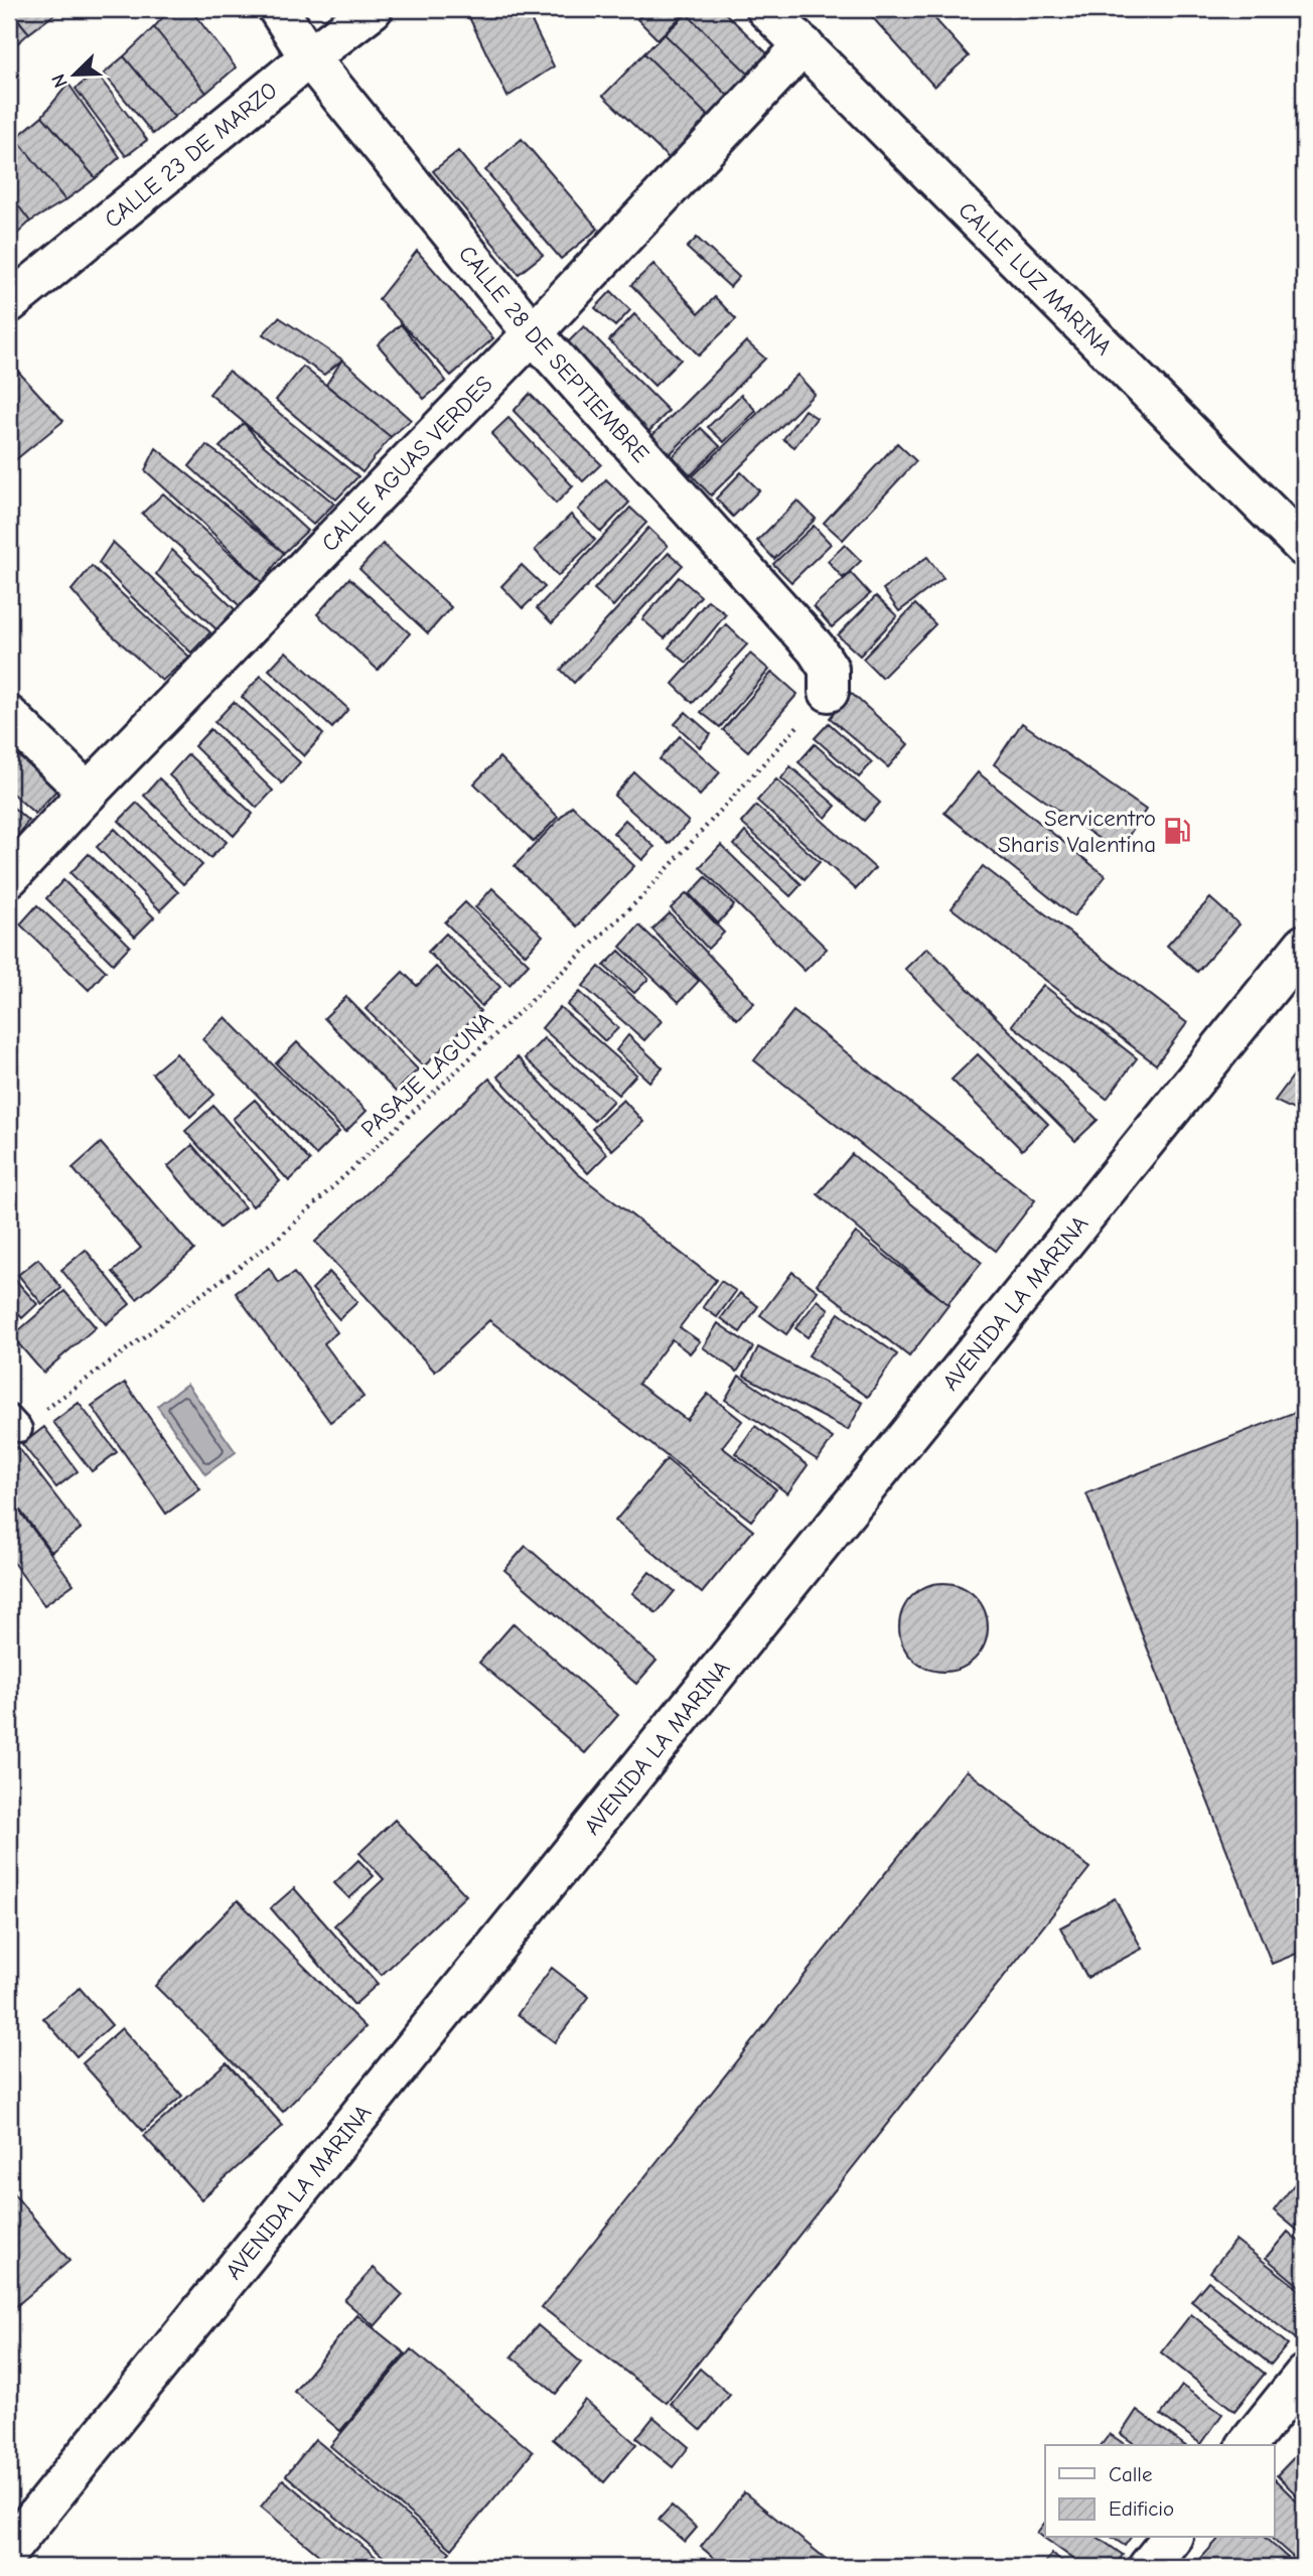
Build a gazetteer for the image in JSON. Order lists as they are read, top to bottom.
{
  "streets": {
    "street": [
      "CALLE 23 DE MARZO",
      "CALLE LUZ MARINA",
      "CALLE 28 DE SEPTIEMBRE",
      "CALLE AGUAS VERDES",
      "AVENIDA LA MARINA"
    ],
    "path": ["PASAJE LAGUNA"]
  },
  "crossings": [
    ["CALLE 23 DE MARZO", "CALLE 28 DE SEPTIEMBRE"],
    ["CALLE LUZ MARINA", "CALLE AGUAS VERDES"],
    ["CALLE 28 DE SEPTIEMBRE", "CALLE AGUAS VERDES"],
    ["CALLE 28 DE SEPTIEMBRE", "PASAJE LAGUNA"]
  ],
  "places": {
    "fuel station": ["Servicentro Sharis Valentina"]
  },
  "legend": ["Calle", "Edificio"],
  "north": "bottom left"
}
